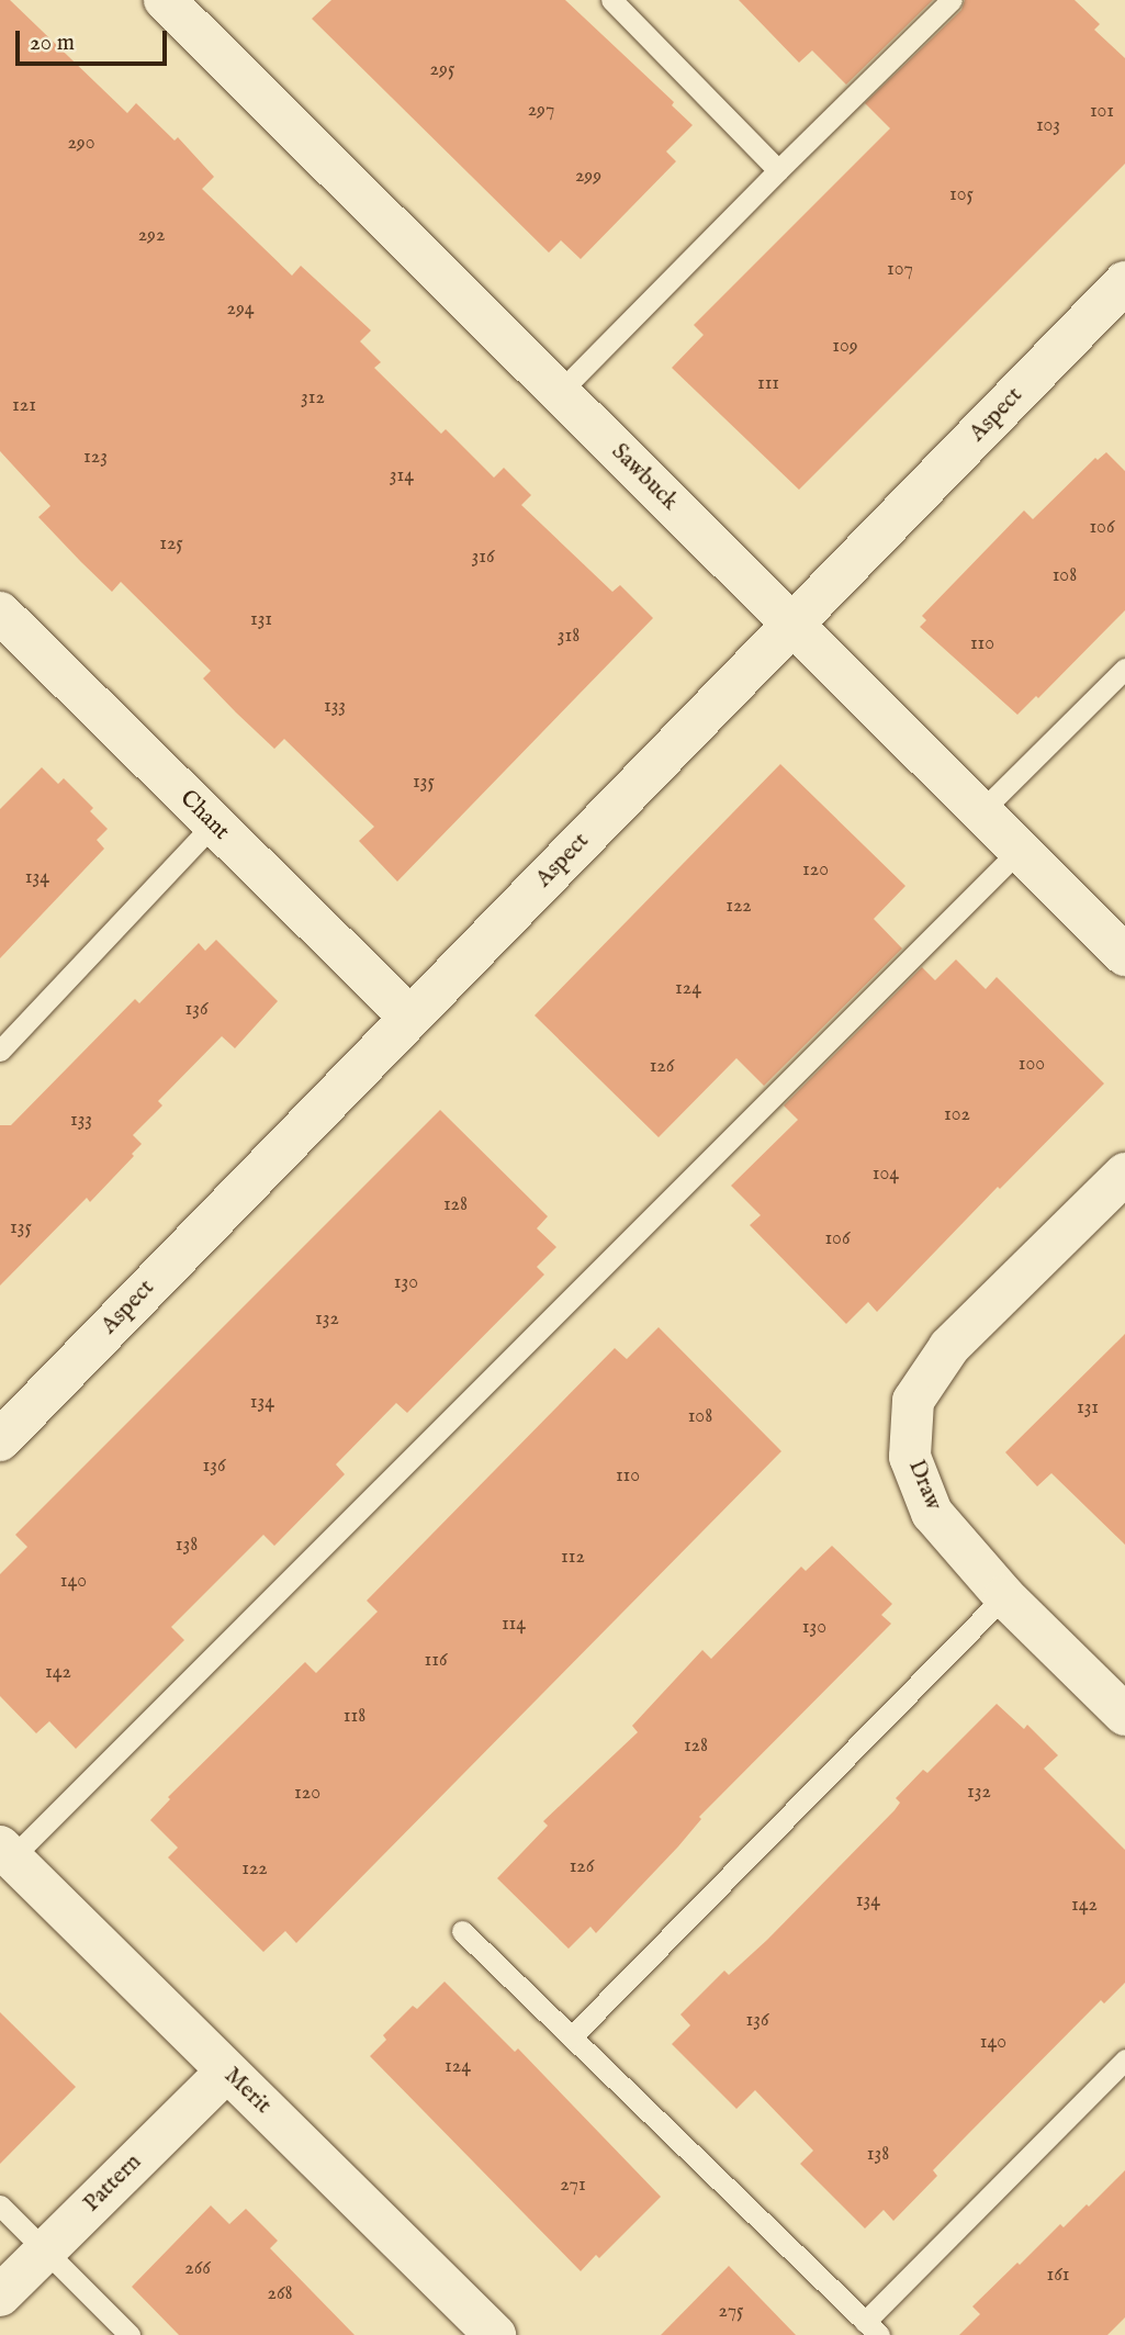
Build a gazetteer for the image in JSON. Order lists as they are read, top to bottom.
{
  "streets": {
    "street": [
      "Aspect",
      "Sawbuck",
      "Chant",
      "Draw",
      "Merit",
      "Pattern"
    ]
  },
  "crossings": [
    ["Aspect", "Sawbuck"],
    ["Aspect", "Chant"],
    ["Merit", "Pattern"]
  ],
  "house_numbers": [
    "295",
    "297",
    "101",
    "103",
    "290",
    "299",
    "105",
    "292",
    "107",
    "294",
    "109",
    "111",
    "312",
    "121",
    "123",
    "314",
    "106",
    "125",
    "316",
    "108",
    "131",
    "318",
    "110",
    "133",
    "135",
    "120",
    "134",
    "122",
    "124",
    "136",
    "100",
    "126",
    "102",
    "133",
    "104",
    "128",
    "135",
    "106",
    "130",
    "132",
    "134",
    "131",
    "108",
    "136",
    "110",
    "138",
    "112",
    "140",
    "114",
    "130",
    "116",
    "142",
    "118",
    "128",
    "132",
    "120",
    "126",
    "122",
    "134",
    "142",
    "136",
    "140",
    "124",
    "138",
    "271",
    "266",
    "161",
    "268",
    "275"
  ],
  "scale_bar": "20 m"
}
